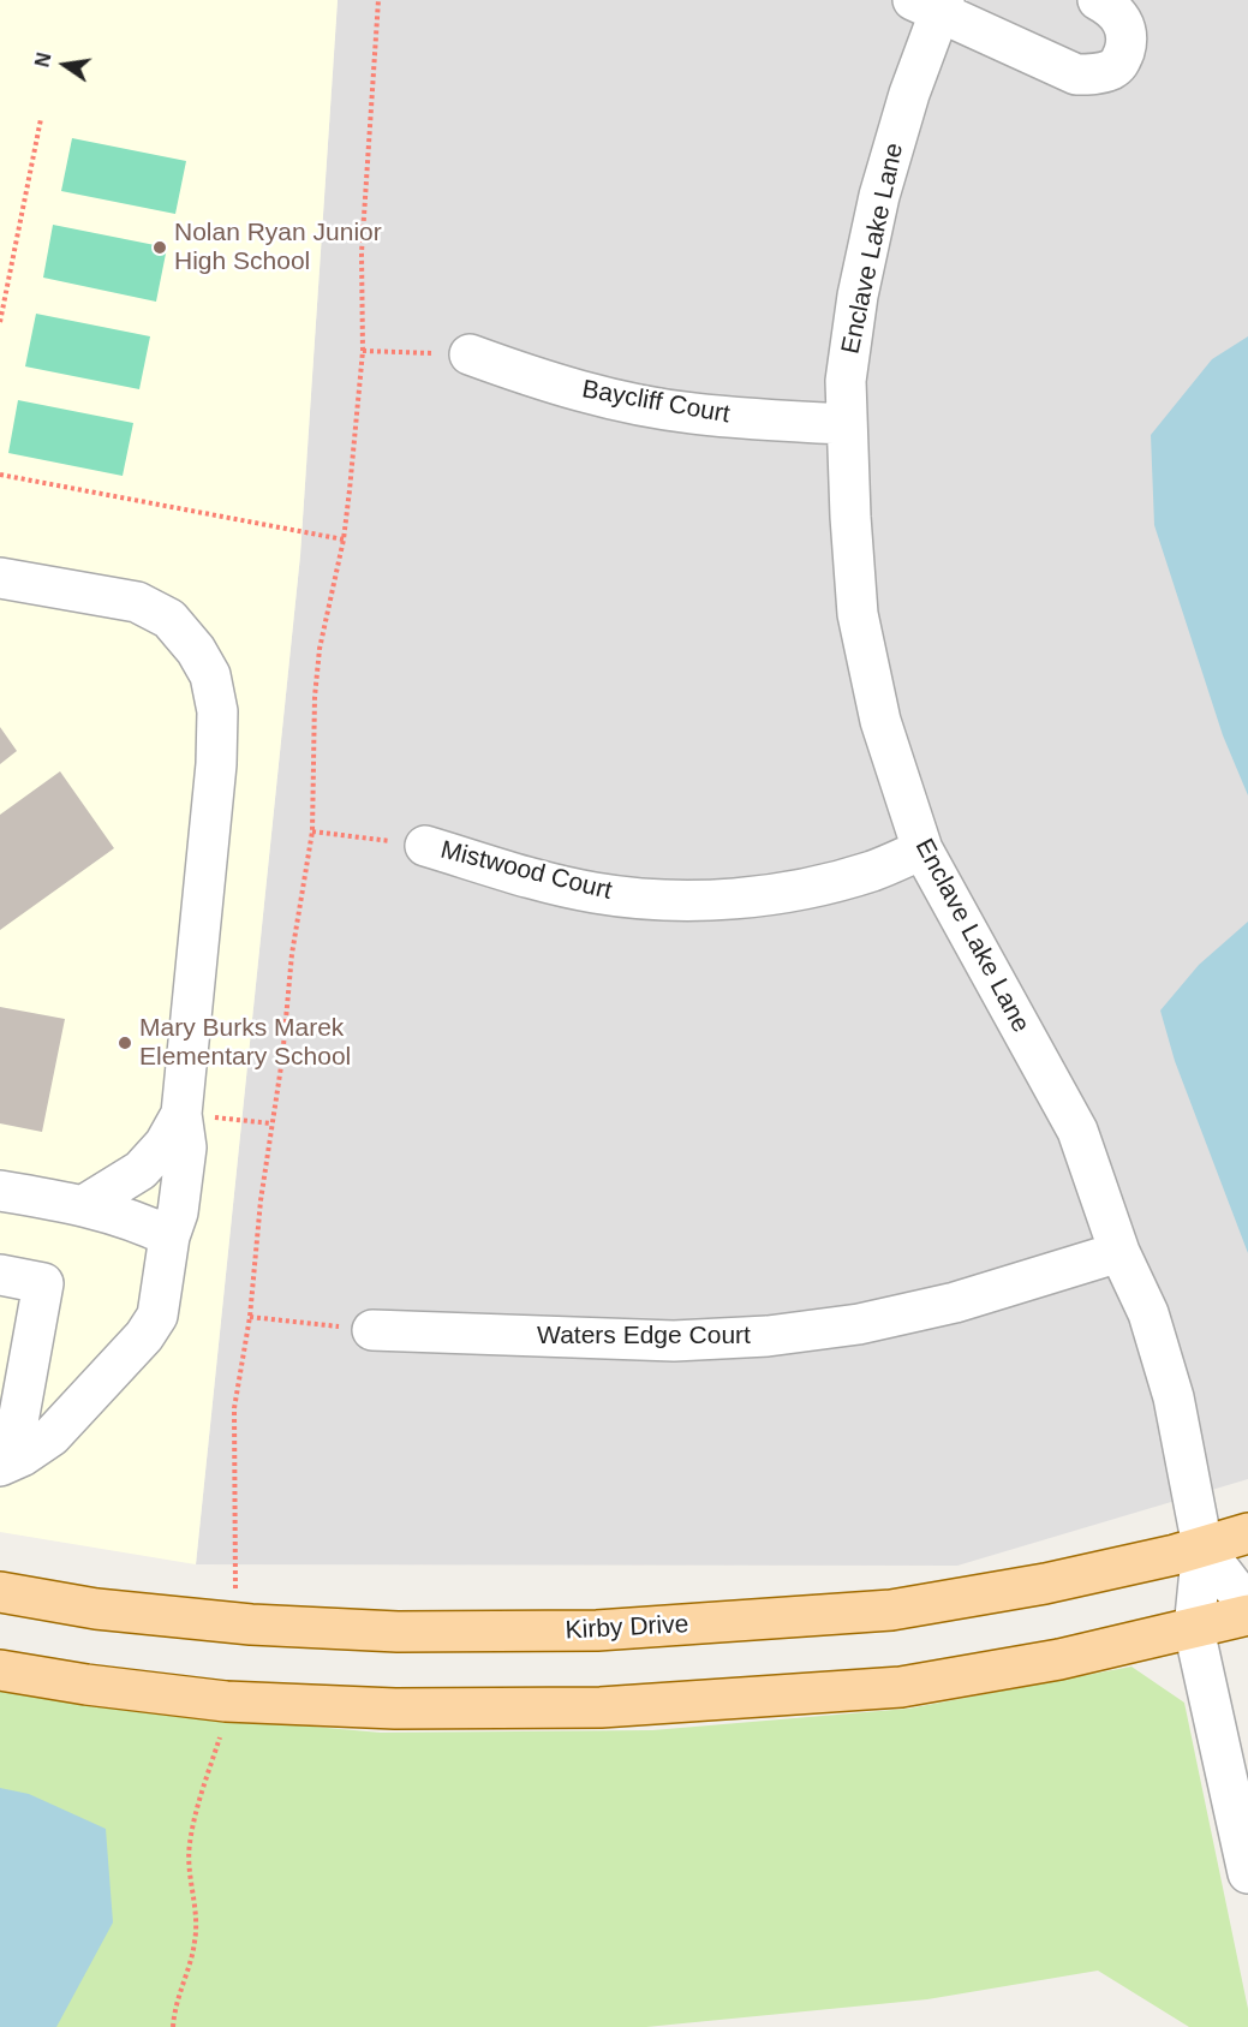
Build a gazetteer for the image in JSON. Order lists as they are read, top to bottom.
{
  "streets": {
    "main road": ["Kirby Drive"],
    "street": [
      "Enclave Lake Lane",
      "Baycliff Court",
      "Mistwood Court",
      "Waters Edge Court"
    ]
  },
  "crossings": [
    ["Enclave Lake Lane", "Baycliff Court"],
    ["Enclave Lake Lane", "Mistwood Court"],
    ["Enclave Lake Lane", "Waters Edge Court"],
    ["Enclave Lake Lane", "Kirby Drive"]
  ],
  "places": ["Nolan Ryan Junior High School", "Mary Burks Marek Elementary School"],
  "north": "left"
}
